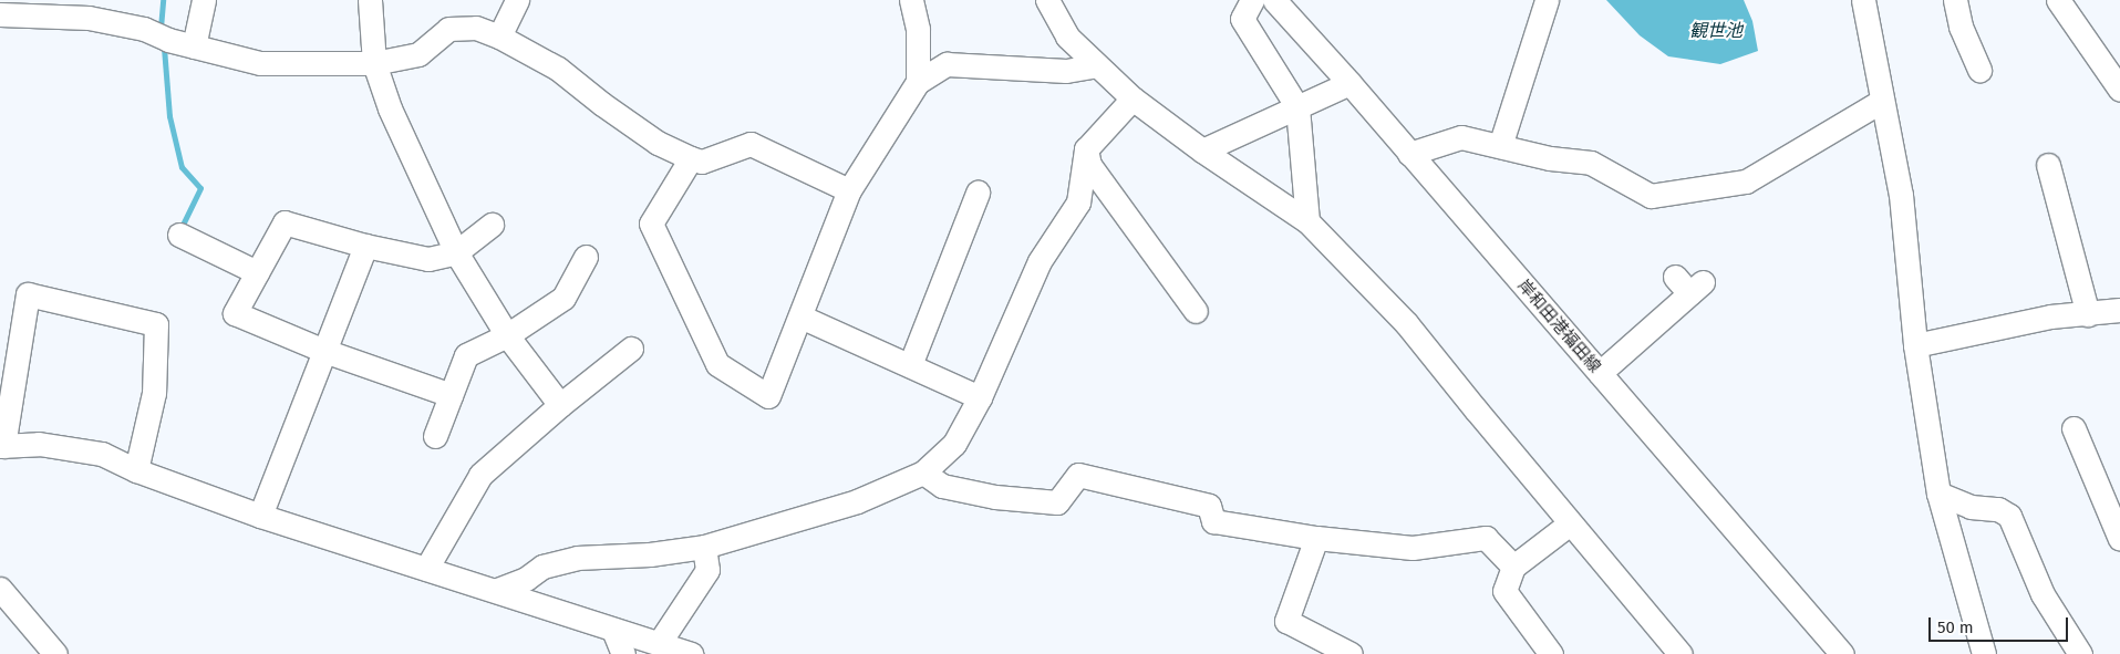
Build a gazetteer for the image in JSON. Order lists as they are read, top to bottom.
{
  "streets": {
    "street": ["岸和田港福田線"]
  },
  "water": ["観世池"],
  "scale_bar": "50 m"
}
